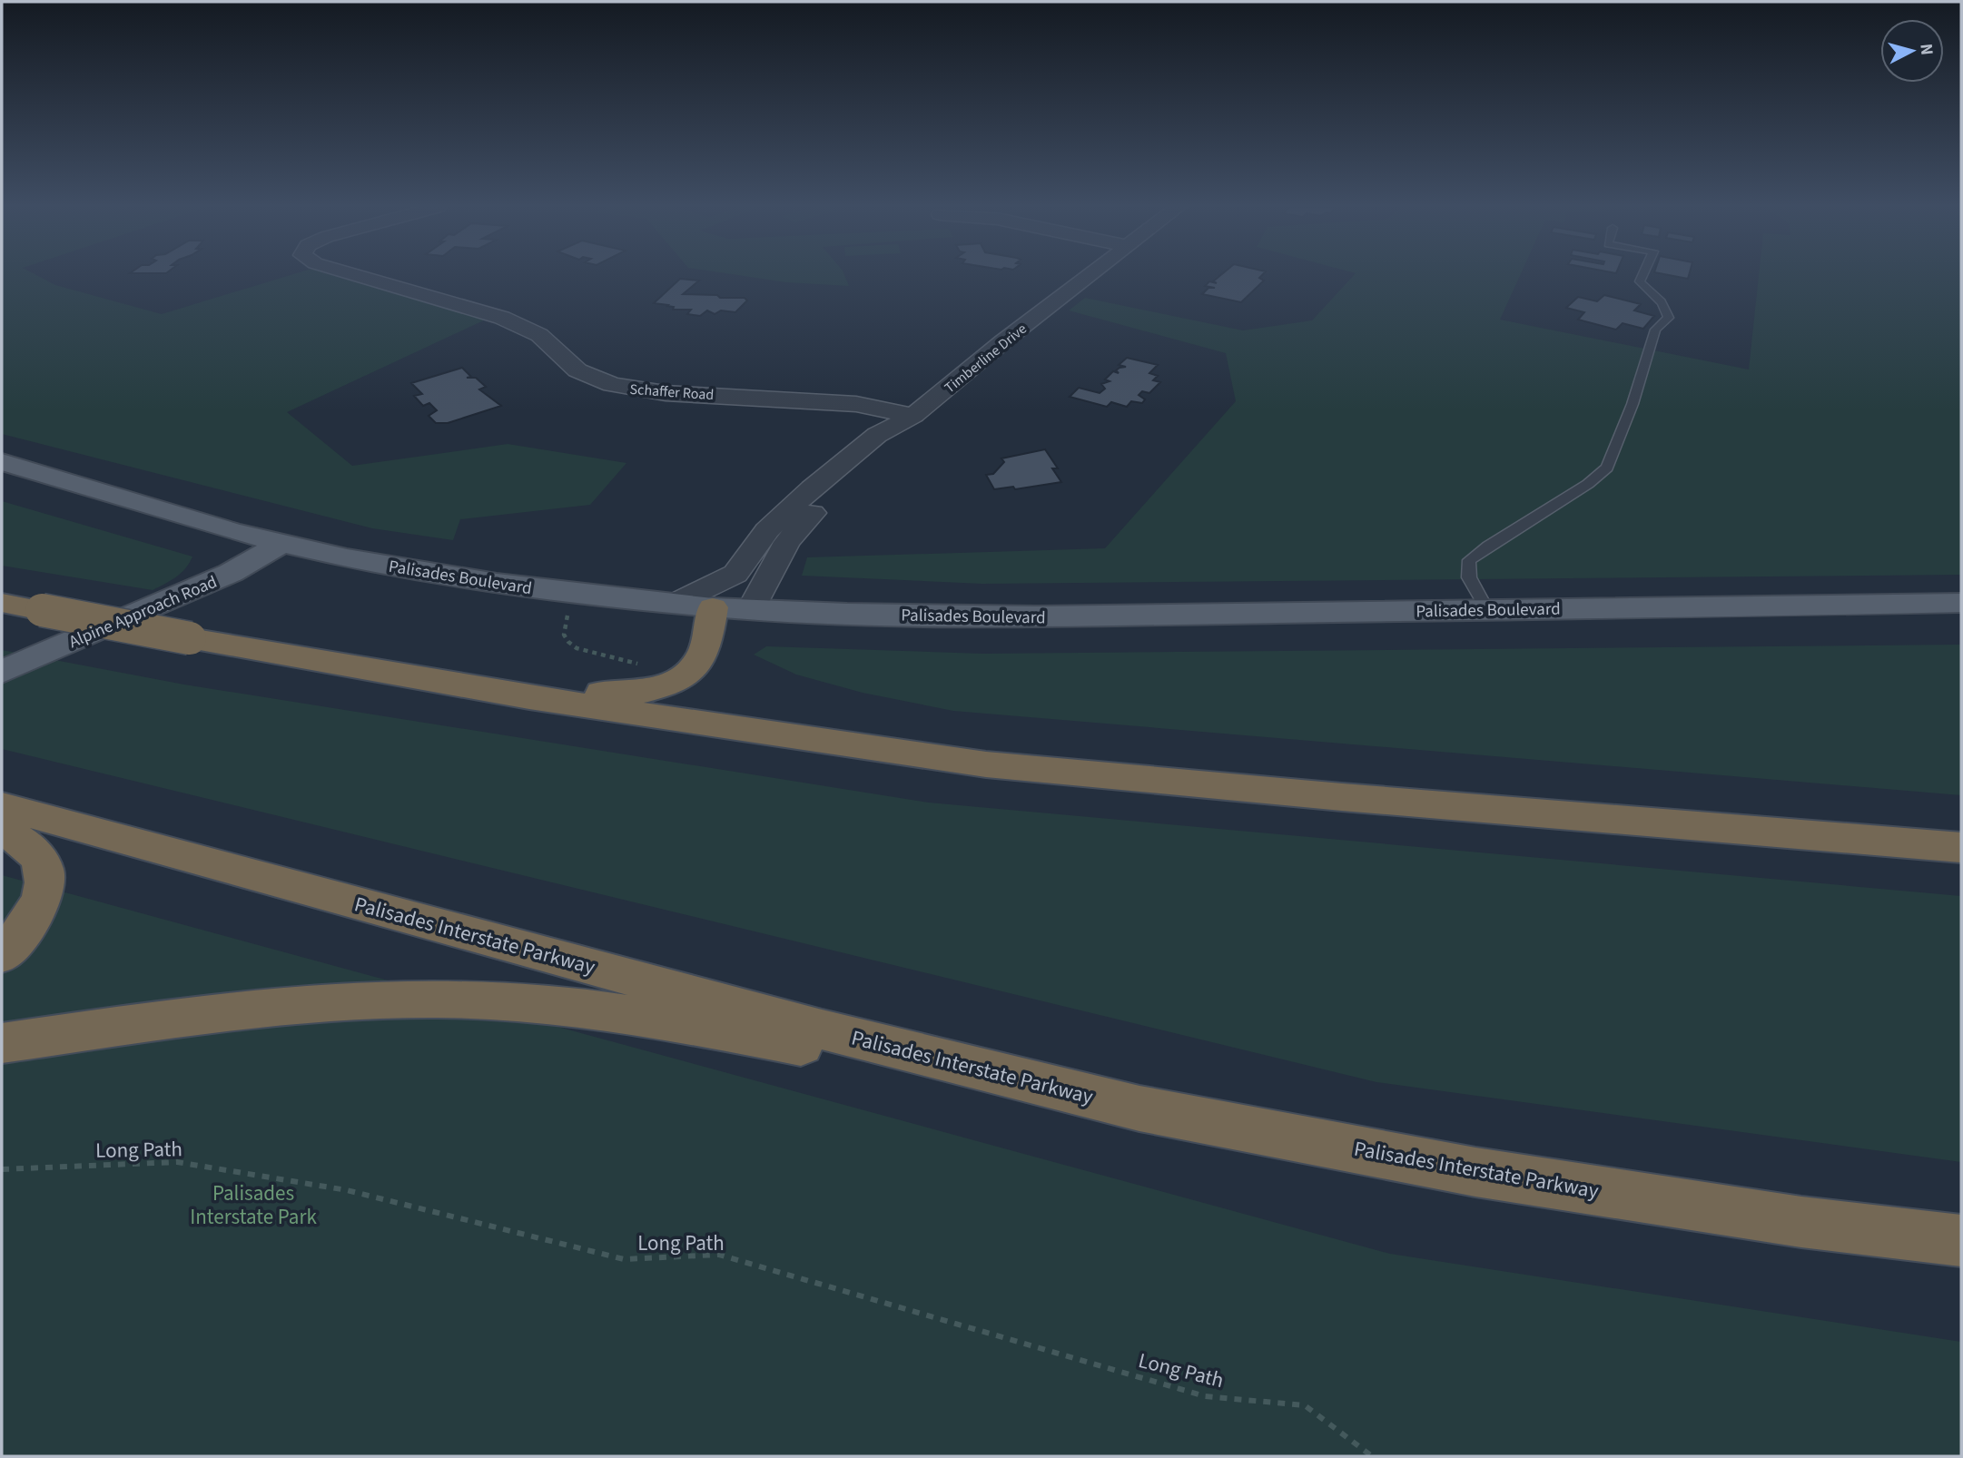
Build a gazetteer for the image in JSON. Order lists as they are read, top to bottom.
{
  "streets": {
    "highway": ["Palisades Interstate Parkway"],
    "main road": ["Palisades Boulevard", "Alpine Approach Road"],
    "street": ["Timberline Drive", "Schaffer Road"],
    "path": ["Long Path"]
  },
  "crossings": [
    ["Timberline Drive", "Schaffer Road"],
    ["Timberline Drive", "Palisades Boulevard"],
    ["Palisades Boulevard", "Alpine Approach Road"]
  ],
  "parks": ["Palisades Interstate Park"],
  "north": "right"
}
